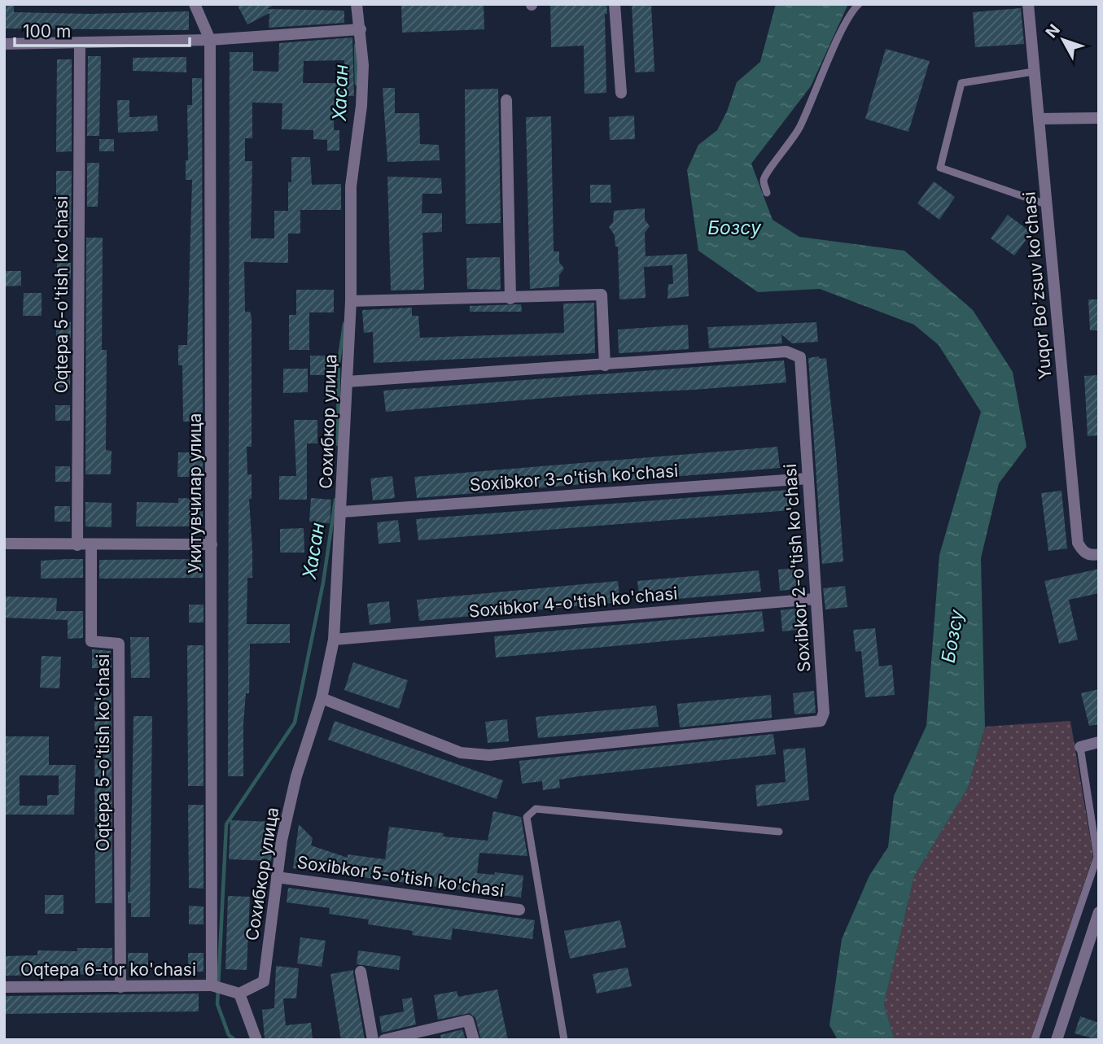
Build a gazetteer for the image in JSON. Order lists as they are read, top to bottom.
{
  "streets": {
    "street": [
      "Yuqor Bo'zsuv ko'chasi",
      "Oqtepa 5-o'tish ko'chasi",
      "Сохибкор улица",
      "Soxibkor 3-o'tish ko'chasi",
      "Укитувчилар улица",
      "Soxibkor 2-o'tish ko'chasi",
      "Soxibkor 4-o'tish ko'chasi",
      "Soxibkor 5-o'tish ko'chasi",
      "Oqtepa 6-tor ko'chasi"
    ]
  },
  "crossings": [
    ["Oqtepa 5-o'tish ko'chasi", "Oqtepa 6-tor ko'chasi"],
    ["Сохибкор улица", "Soxibkor 3-o'tish ko'chasi"],
    ["Сохибкор улица", "Soxibkor 2-o'tish ko'chasi"],
    ["Сохибкор улица", "Soxibkor 4-o'tish ko'chasi"],
    ["Сохибкор улица", "Soxibkor 5-o'tish ko'chasi"],
    ["Soxibkor 3-o'tish ko'chasi", "Soxibkor 2-o'tish ko'chasi"],
    ["Укитувчилар улица", "Oqtepa 6-tor ko'chasi"],
    ["Soxibkor 2-o'tish ko'chasi", "Soxibkor 4-o'tish ko'chasi"]
  ],
  "water": ["Хасан", "Бозсу"],
  "scale_bar": "100 m",
  "north": "top left"
}
